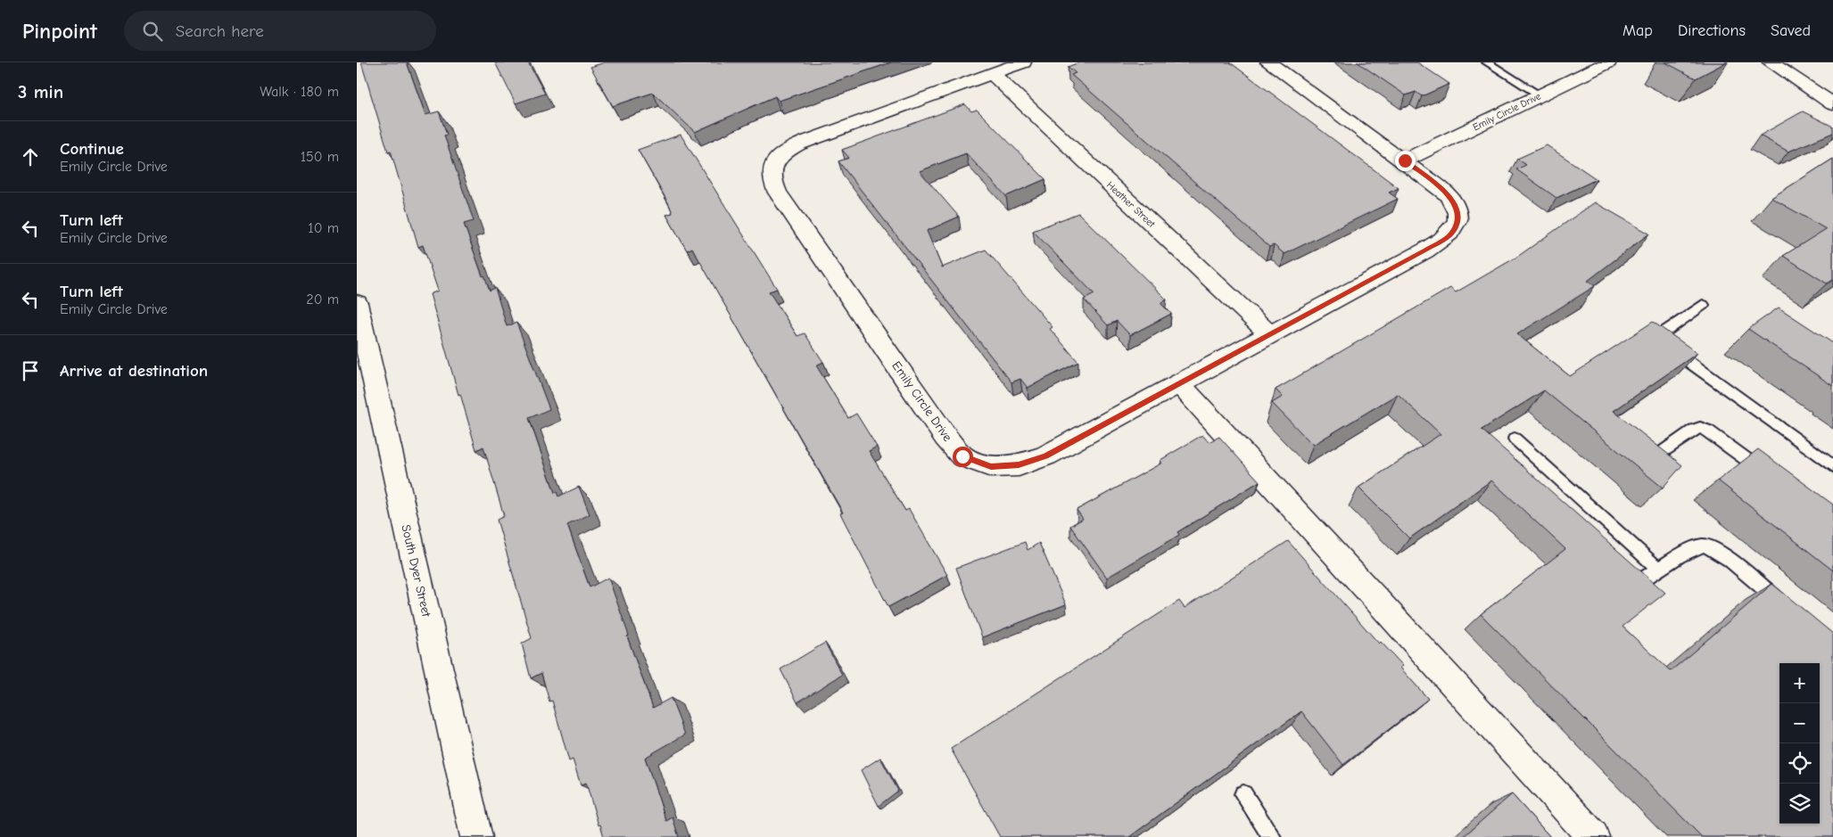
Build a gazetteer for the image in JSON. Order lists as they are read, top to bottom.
{
  "streets": {
    "street": ["Emily Circle Drive", "Heather Street", "South Dyer Street"]
  },
  "crossings": [
    ["Emily Circle Drive", "Heather Street"]
  ],
  "page": {
    "header": "Pinpoint",
    "search": "Search here",
    "nav": ["Map", "Directions", "Saved"],
    "heading": ["3 min", "Walk · 180 m"],
    "list": [
      ["Continue", "Emily Circle Drive", "150 m"],
      ["Turn left", "Emily Circle Drive", "10 m"],
      ["Turn left", "Emily Circle Drive", "20 m"],
      "Arrive at destination"
    ],
    "map_buttons": ["+", "−"]
  }
}
